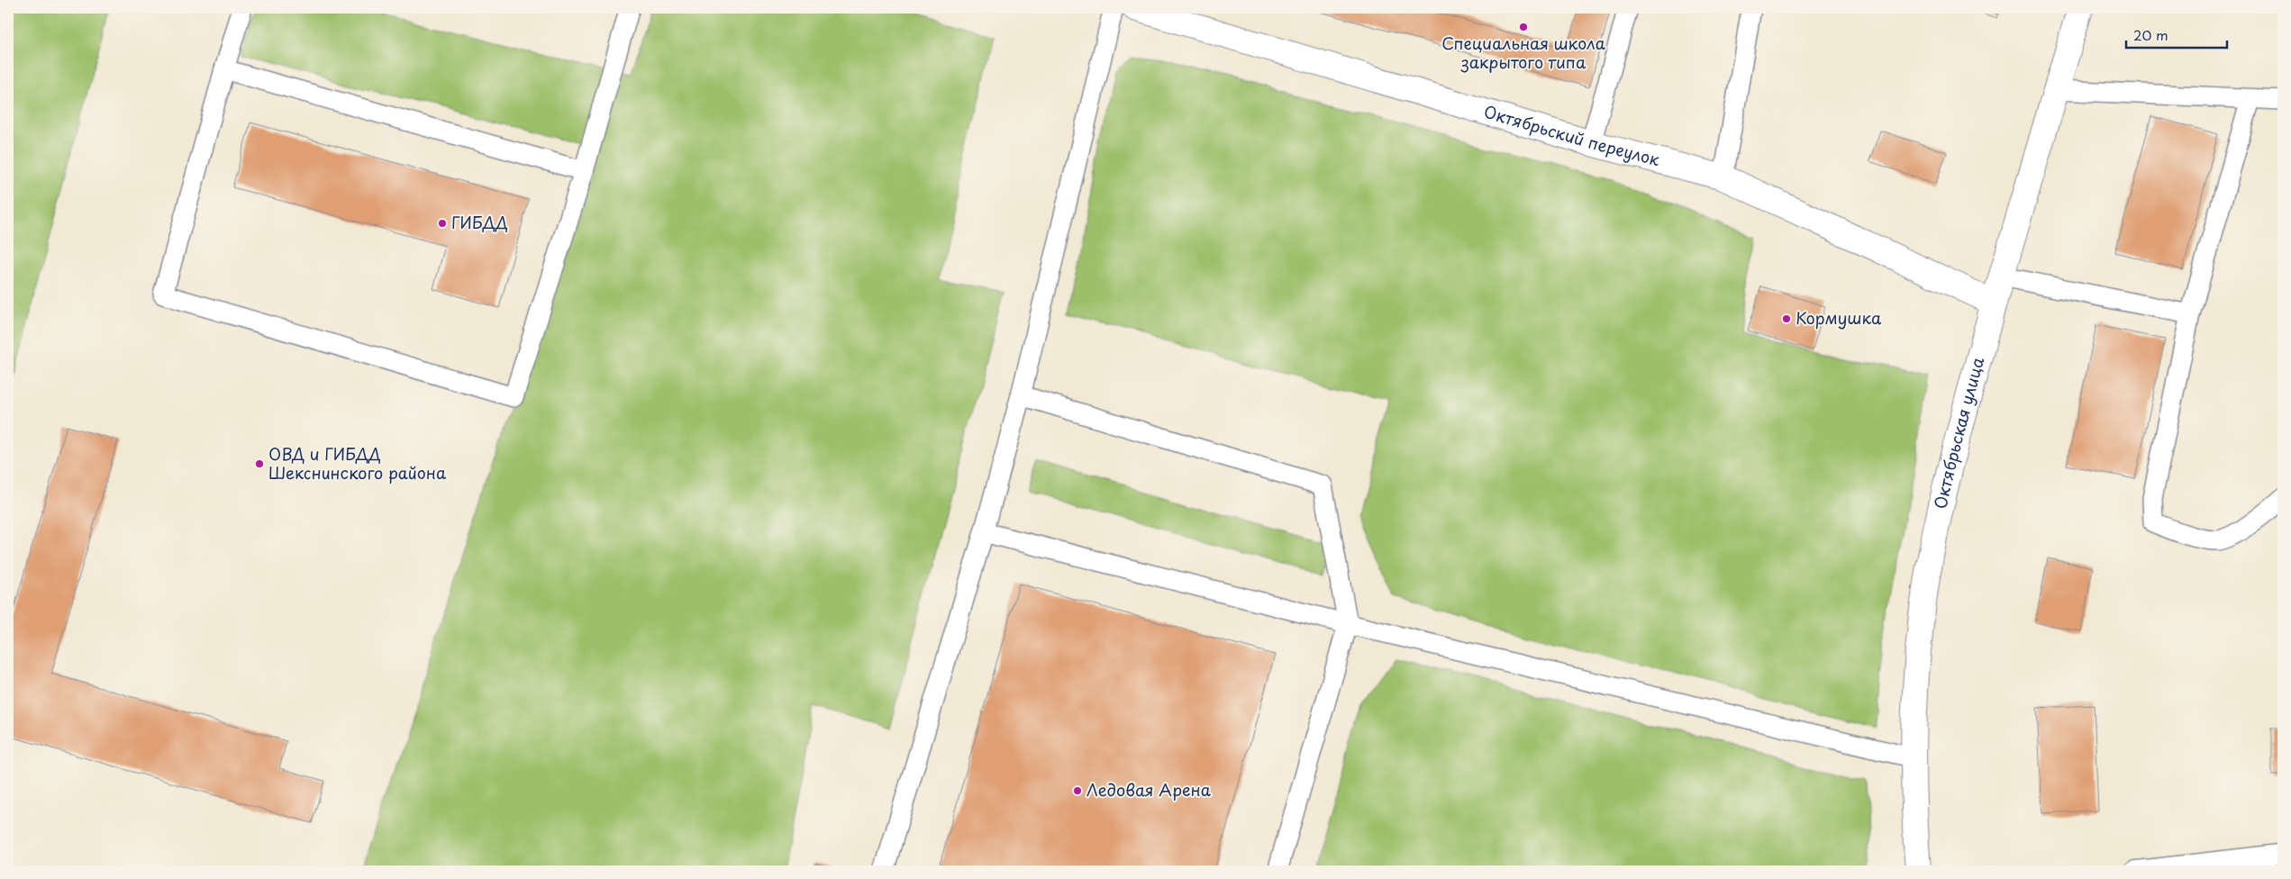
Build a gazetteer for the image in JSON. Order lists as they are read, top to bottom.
{
  "streets": {
    "street": ["Октябрьский переулок", "Октябрьская улица"]
  },
  "crossings": [
    ["Октябрьский переулок", "Октябрьская улица"]
  ],
  "places": [
    "Специальная школа закрытого типа",
    "ГИБДД",
    "Кормушка",
    "ОВД и ГИБДД Шекснинского района",
    "Ледовая Арена"
  ],
  "scale_bar": "20 m"
}
